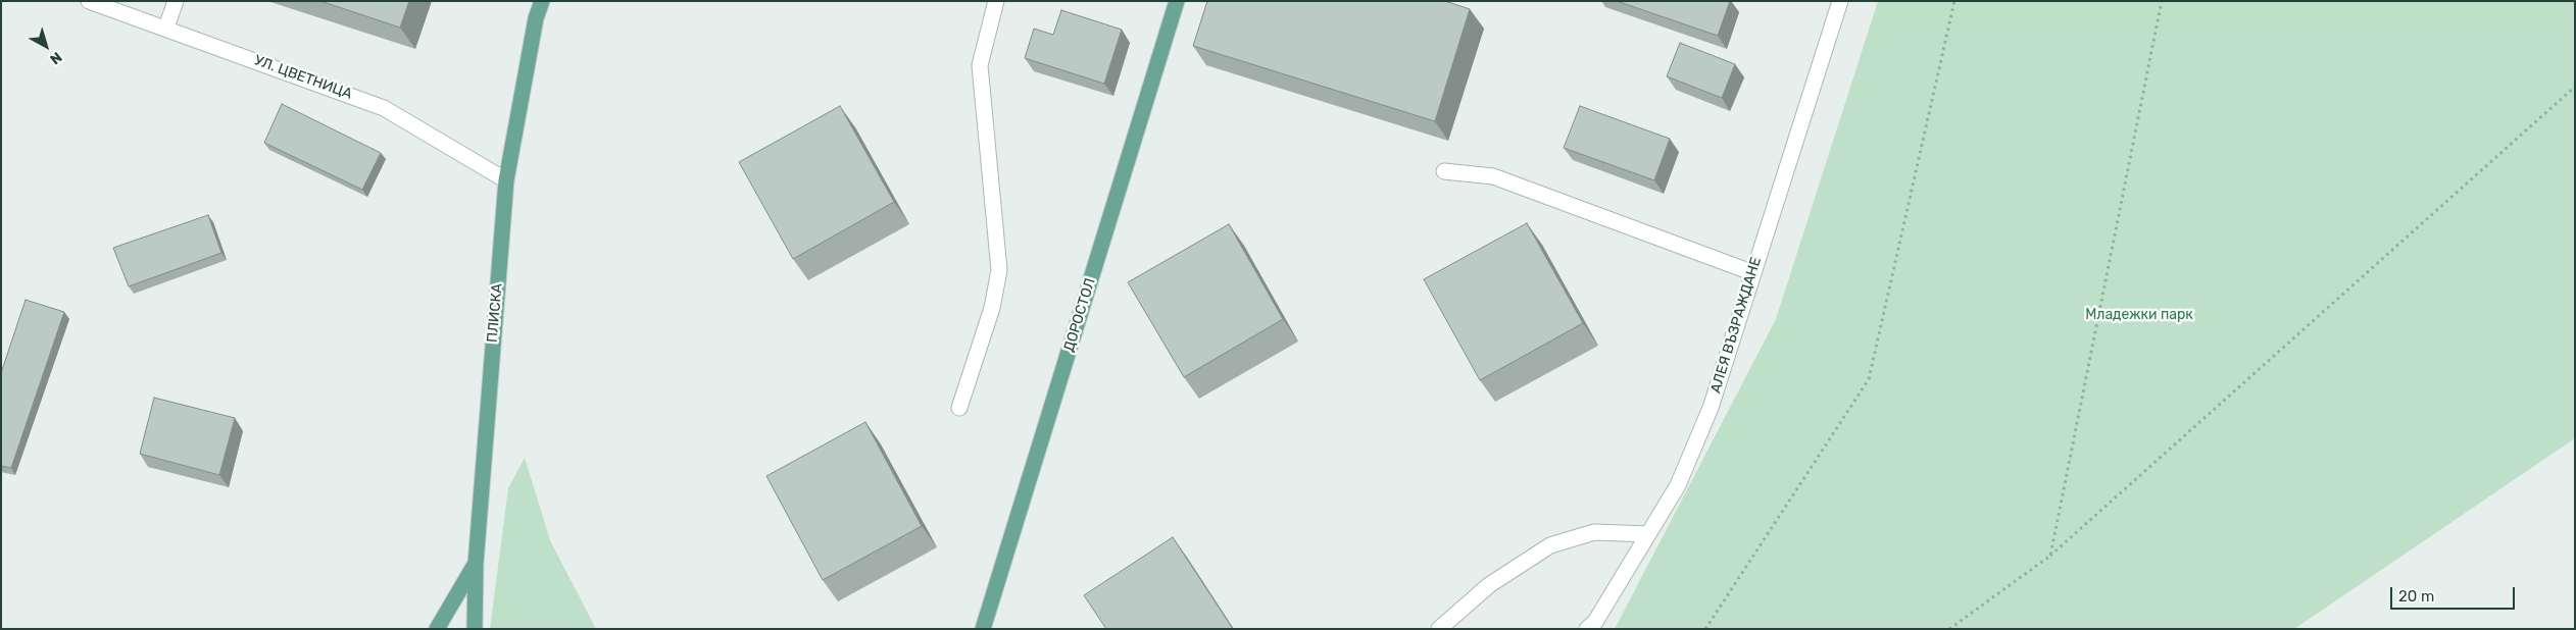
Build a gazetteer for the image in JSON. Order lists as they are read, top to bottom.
{
  "streets": {
    "main road": ["ПЛИСКА", "ДОРОСТОЛ"],
    "street": ["УЛ. ЦВЕТНИЦА", "АЛЕЯ ВЪЗРАЖДАНЕ"]
  },
  "crossings": [
    ["УЛ. ЦВЕТНИЦА", "ПЛИСКА"]
  ],
  "parks": ["Младежки парк"],
  "scale_bar": "20 m",
  "north": "bottom right"
}
